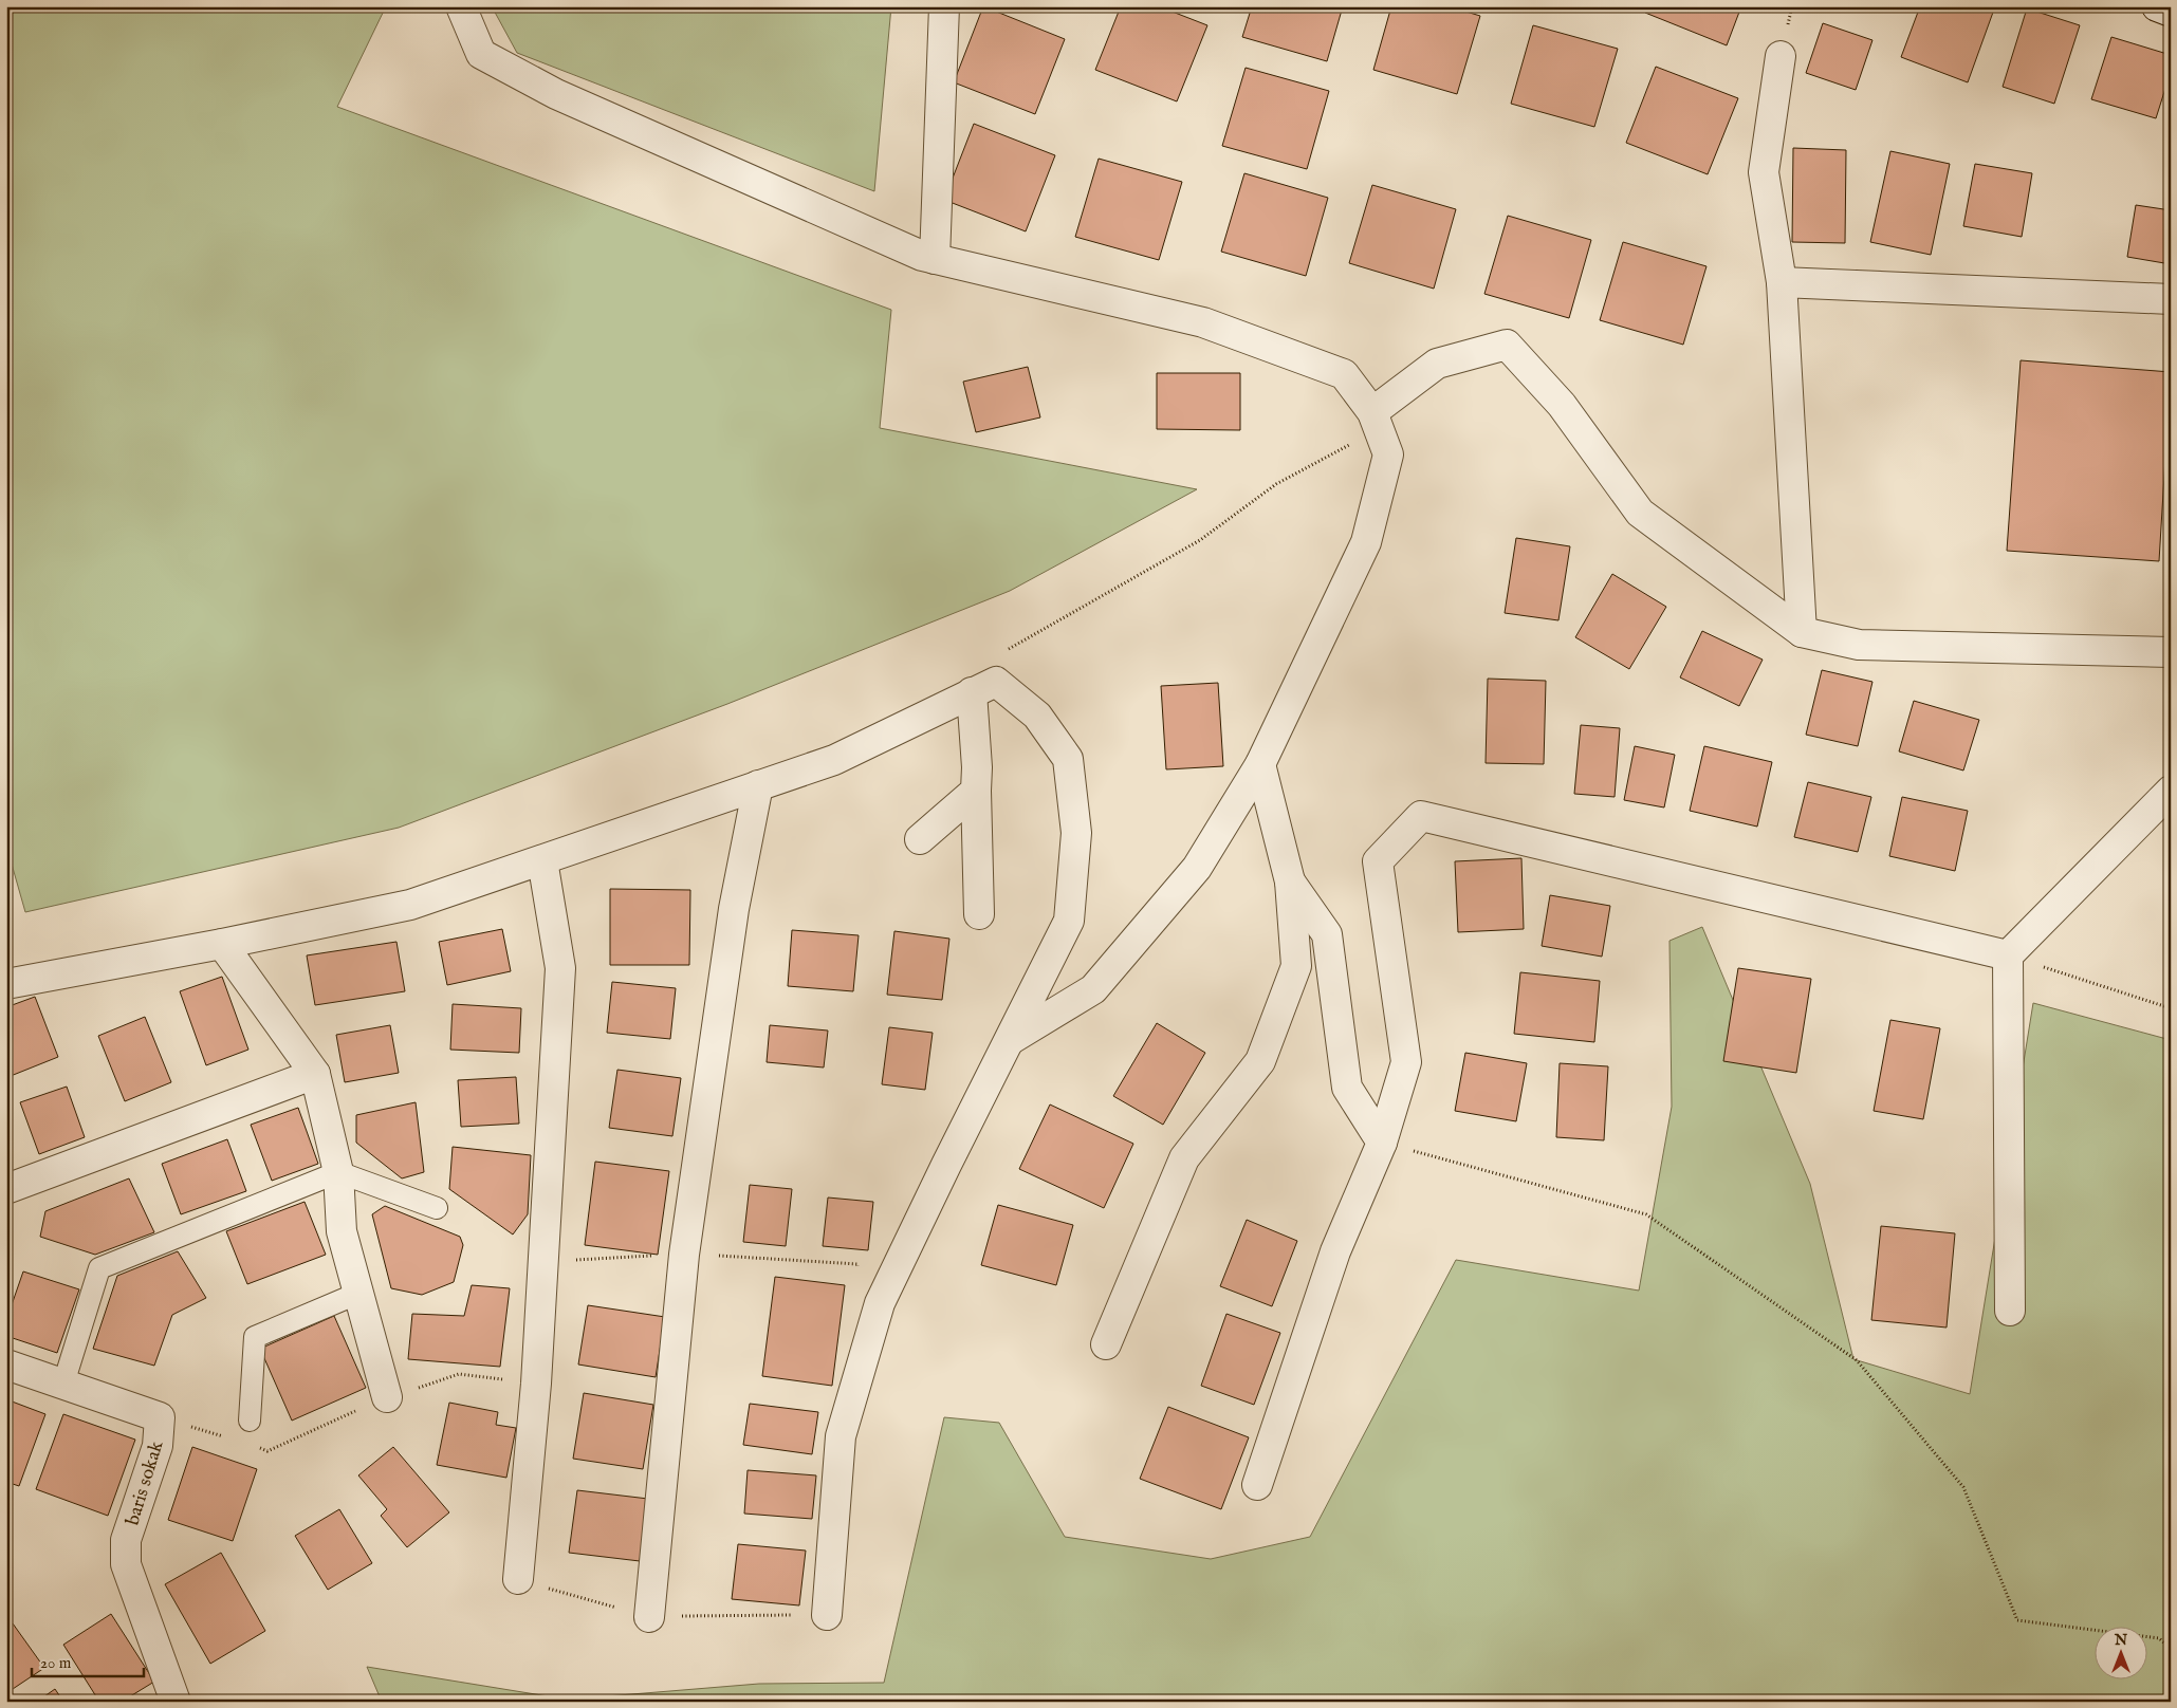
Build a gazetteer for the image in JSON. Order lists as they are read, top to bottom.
{
  "streets": {
    "street": ["baris sokak"]
  },
  "scale_bar": "20 m",
  "north": "top"
}
